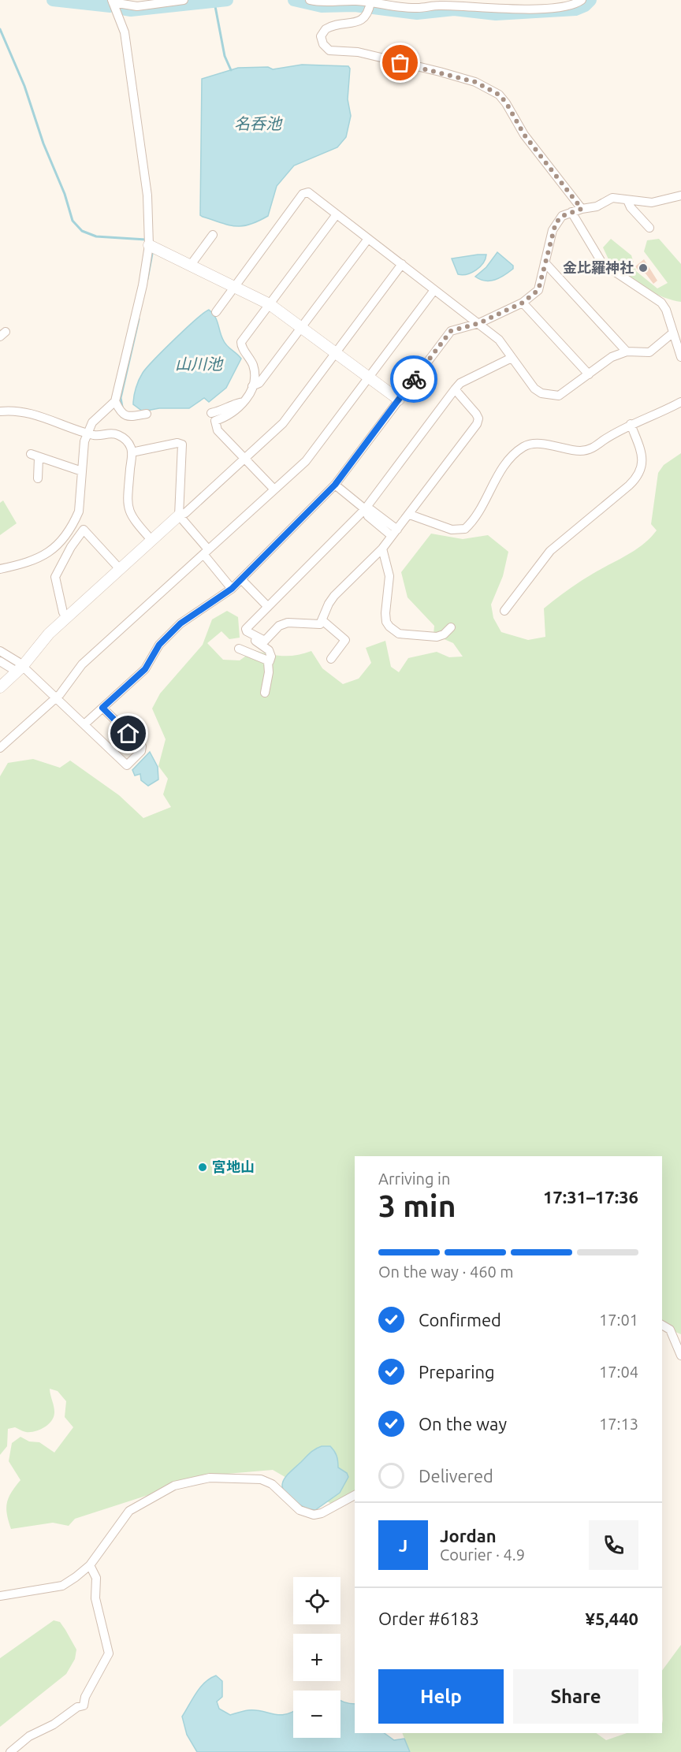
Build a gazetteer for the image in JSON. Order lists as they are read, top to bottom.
{
  "water": ["名呑池", "山川池"],
  "places": ["金比羅神社", "宮地山"],
  "page": {
    "heading": ["3 min", "Arriving in", "17:31–17:36"],
    "panel": [
      "Jordan",
      "Courier · 4.9",
      "Order #6183",
      "¥5,440"
    ],
    "bar": "On the way · 460 m",
    "list": [
      ["Confirmed", "17:01"],
      ["Preparing", "17:04"],
      ["On the way", "17:13"],
      "Delivered"
    ],
    "round": "J",
    "map_buttons": ["+", "−"],
    "buttons": ["Help", "Share"]
  }
}
